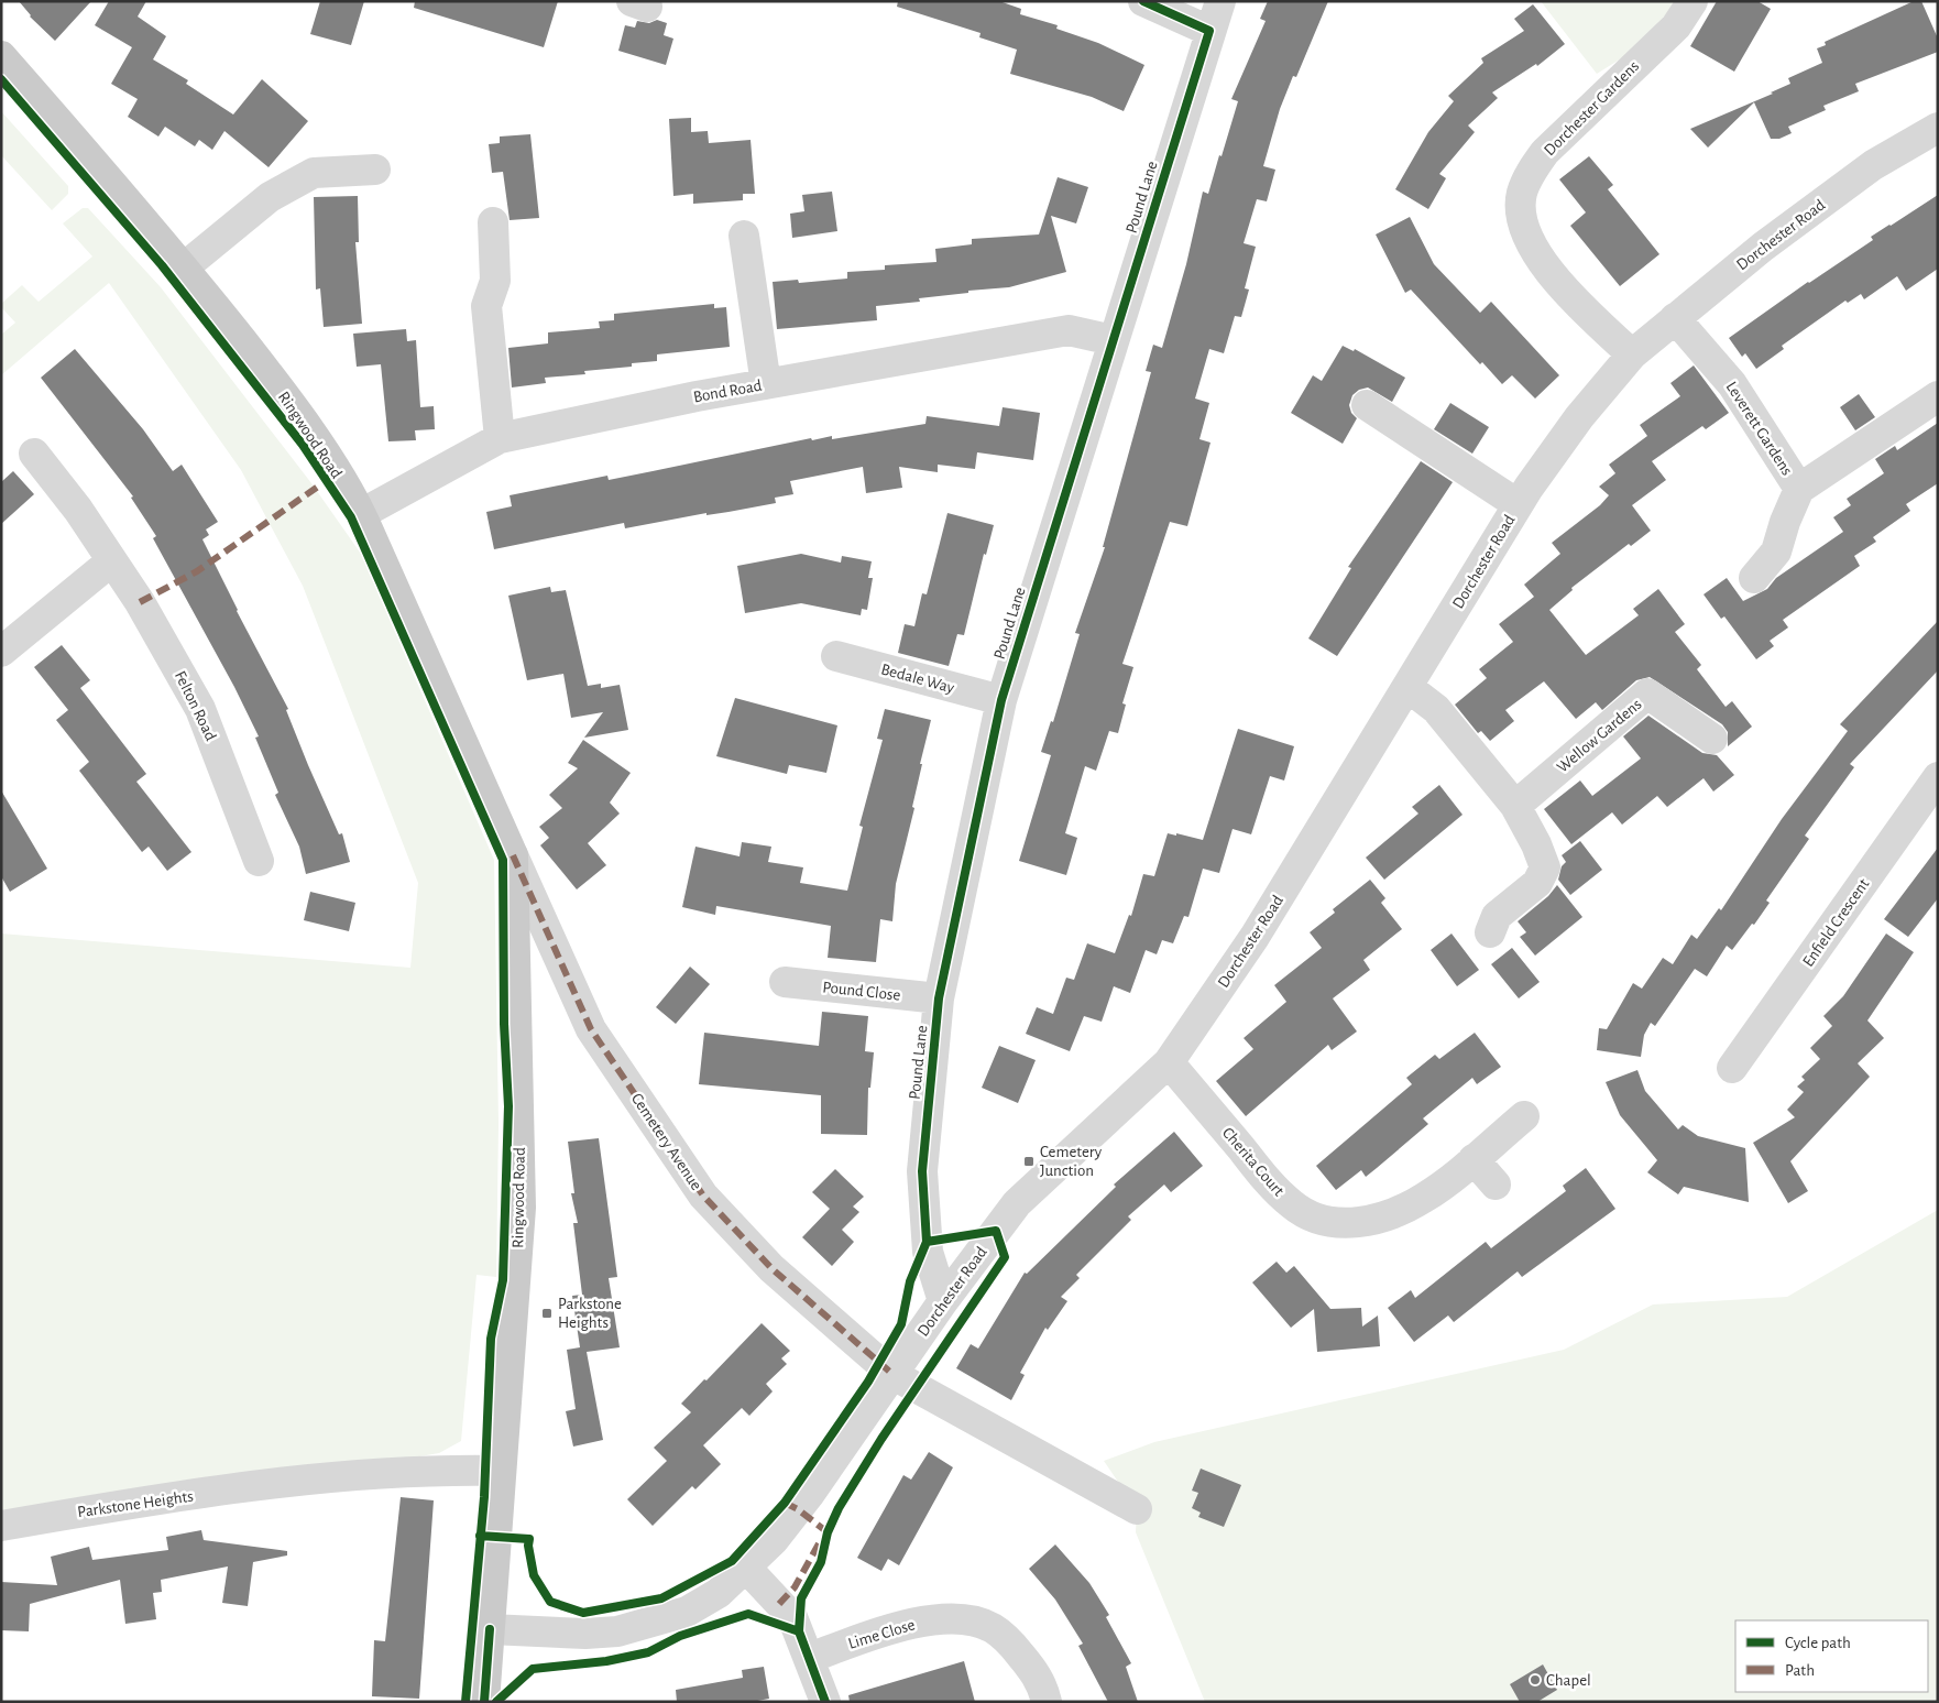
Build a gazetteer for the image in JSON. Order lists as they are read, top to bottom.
{
  "streets": {
    "main road": ["Ringwood Road"],
    "street": [
      "Dorchester Gardens",
      "Pound Lane",
      "Dorchester Road",
      "Bond Road",
      "Leverett Gardens",
      "Bedale Way",
      "Felton Road",
      "Wellow Gardens",
      "Enfield Crescent",
      "Pound Close",
      "Cemetery Avenue",
      "Cherita Court",
      "Parkstone Heights",
      "Lime Close"
    ]
  },
  "crossings": [
    ["Dorchester Gardens", "Dorchester Road"],
    ["Pound Lane", "Dorchester Road"],
    ["Pound Lane", "Bond Road"],
    ["Pound Lane", "Bedale Way"],
    ["Pound Lane", "Pound Close"],
    ["Dorchester Road", "Leverett Gardens"],
    ["Dorchester Road", "Ringwood Road"],
    ["Dorchester Road", "Cemetery Avenue"],
    ["Dorchester Road", "Cherita Court"],
    ["Bond Road", "Ringwood Road"],
    ["Ringwood Road", "Cemetery Avenue"],
    ["Ringwood Road", "Parkstone Heights"]
  ],
  "places": {
    "transit": ["Cemetery Junction", "Parkstone Heights"],
    "other": ["Chapel"]
  },
  "legend": ["Cycle path", "Path"]
}
